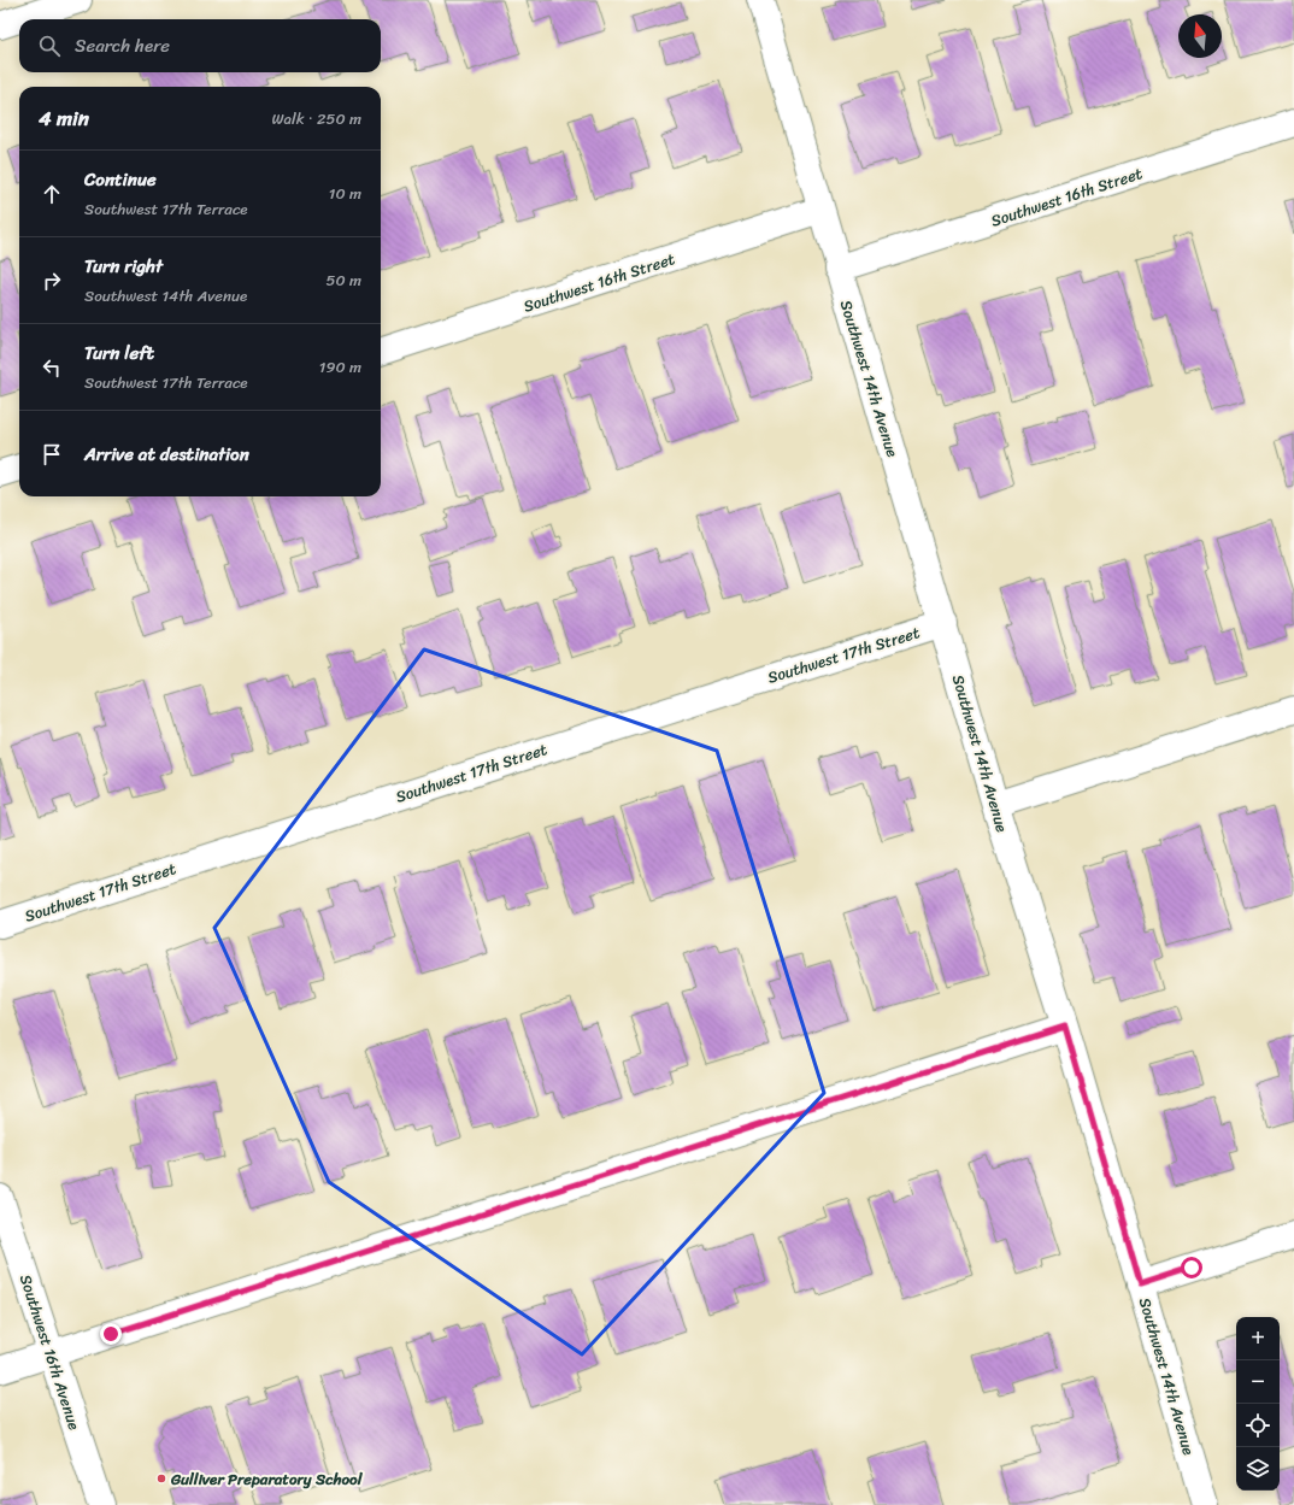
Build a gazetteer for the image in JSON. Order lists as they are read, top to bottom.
{
  "streets": {
    "street": [
      "Southwest 16th Street",
      "Southwest 14th Avenue",
      "Southwest 17th Street",
      "Southwest 16th Avenue"
    ]
  },
  "crossings": [
    ["Southwest 16th Street", "Southwest 14th Avenue"],
    ["Southwest 14th Avenue", "Southwest 17th Street"]
  ],
  "places": ["Gulliver Preparatory School"],
  "north": "top",
  "page": {
    "search": "Search here",
    "heading": ["4 min", "Walk · 250 m"],
    "list": [
      ["Continue", "Southwest 17th Terrace", "10 m"],
      ["Turn right", "Southwest 14th Avenue", "50 m"],
      ["Turn left", "Southwest 17th Terrace", "190 m"],
      "Arrive at destination"
    ],
    "map_buttons": ["+", "−"]
  }
}
